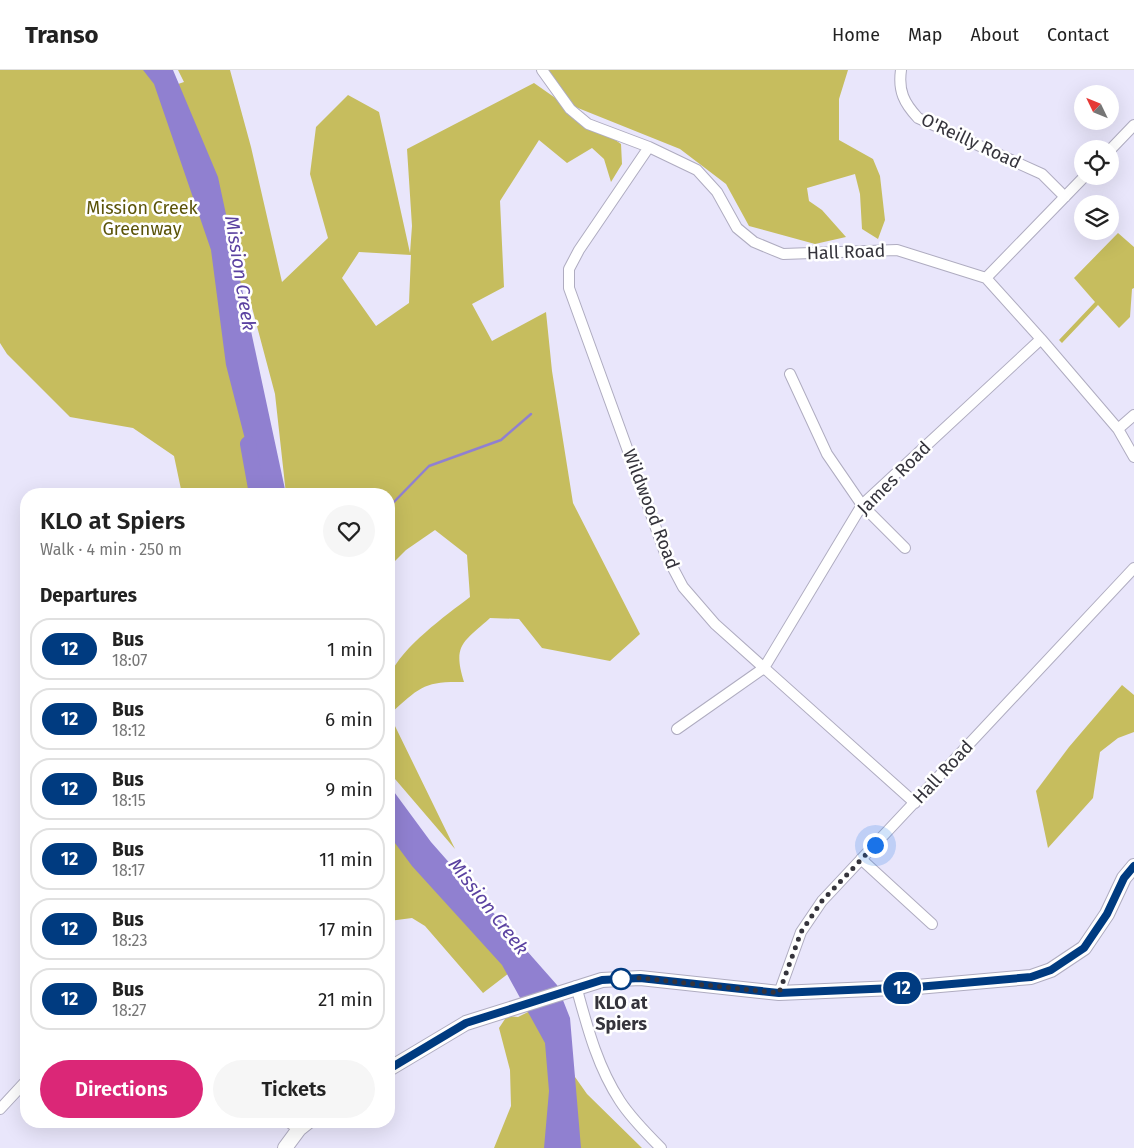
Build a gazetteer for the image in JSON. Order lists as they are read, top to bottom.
{
  "streets": {
    "street": [
      "O'Reilly Road",
      "Hall Road",
      "James Road",
      "Wildwood Road"
    ]
  },
  "crossings": [
    ["Hall Road", "Wildwood Road"],
    ["James Road", "Wildwood Road"]
  ],
  "water": ["Mission Creek"],
  "parks": ["Mission Creek Greenway"],
  "places": ["KLO at Spiers"],
  "lines": ["bus line 12"],
  "north": "top left",
  "page": {
    "header": "Transo",
    "nav": [
      "Home",
      "Map",
      "About",
      "Contact"
    ],
    "on_map": "12",
    "heading": [
      ["KLO at Spiers", "Walk · 4 min · 250 m"],
      "Departures"
    ],
    "list": [
      {
        "mark": "12",
        "name": "Bus",
        "note": "18:07",
        "value": "1 min"
      },
      {
        "mark": "12",
        "name": "Bus",
        "note": "18:12",
        "value": "6 min"
      },
      {
        "mark": "12",
        "name": "Bus",
        "note": "18:15",
        "value": "9 min"
      },
      {
        "mark": "12",
        "name": "Bus",
        "note": "18:17",
        "value": "11 min"
      },
      {
        "mark": "12",
        "name": "Bus",
        "note": "18:23",
        "value": "17 min"
      },
      {
        "mark": "12",
        "name": "Bus",
        "note": "18:27",
        "value": "21 min"
      }
    ],
    "buttons": ["Directions", "Tickets"]
  }
}
